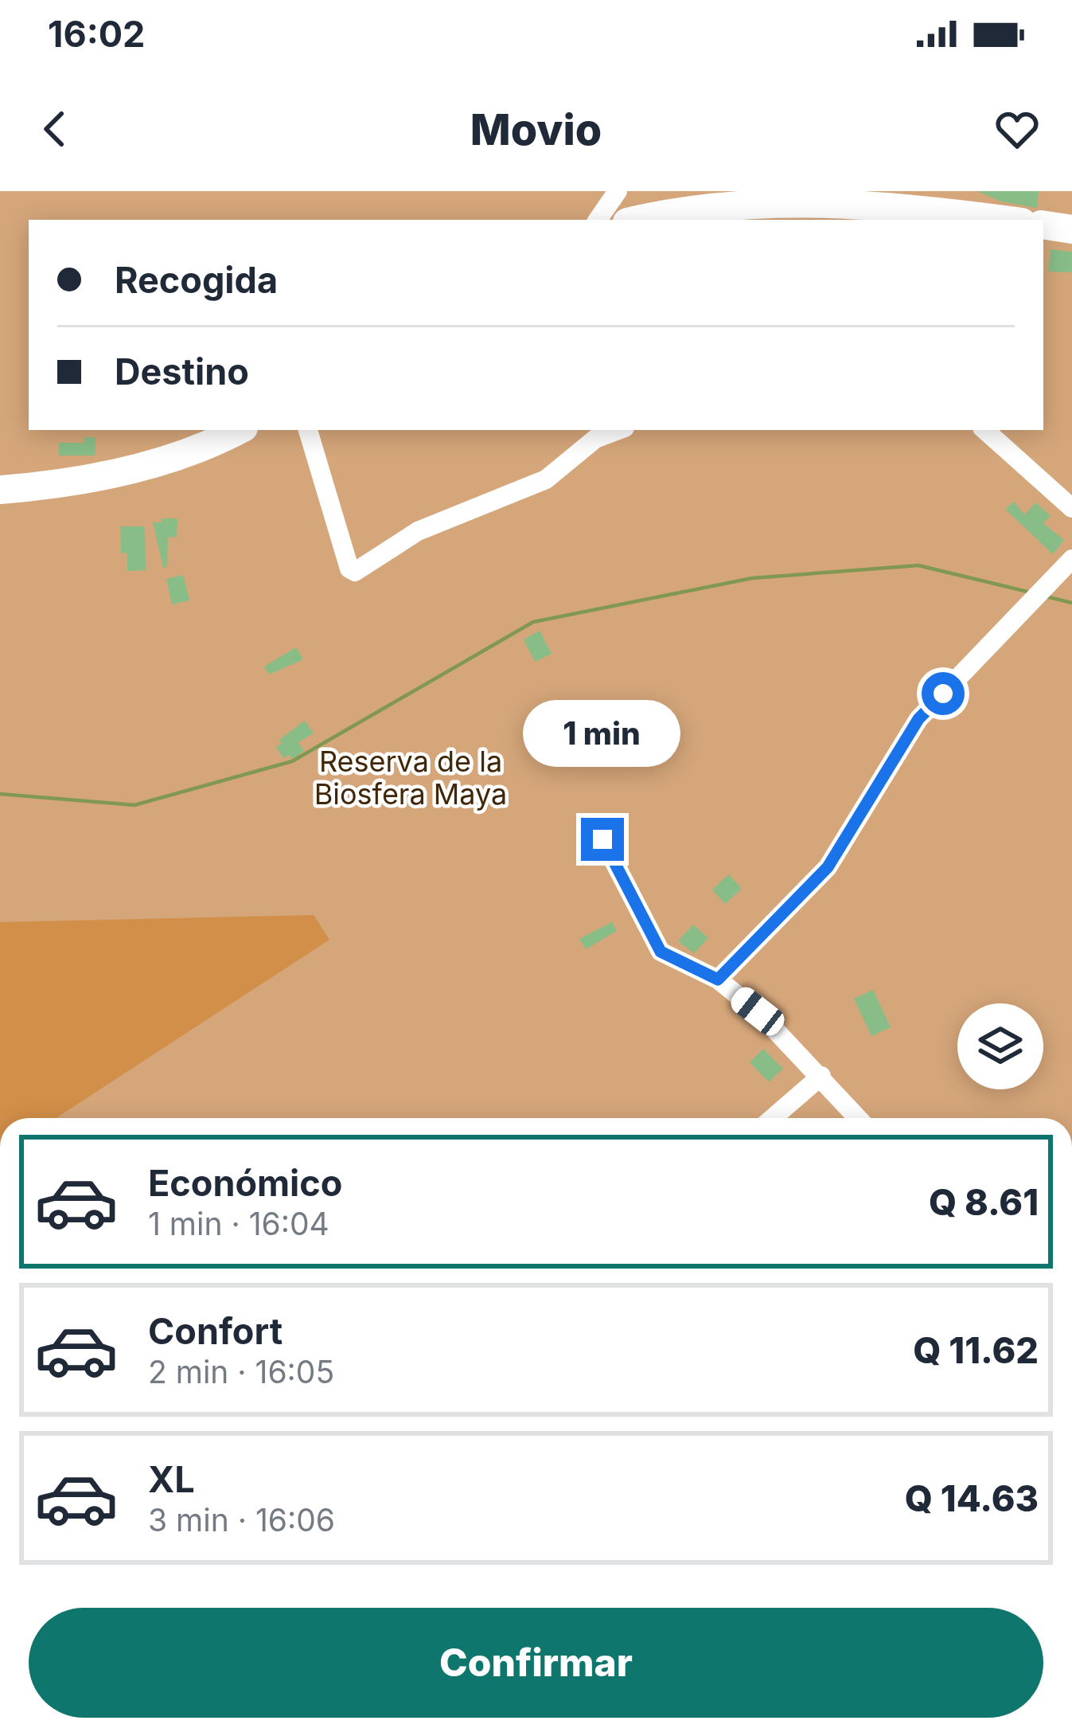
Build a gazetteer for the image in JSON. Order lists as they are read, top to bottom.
{
  "parks": ["Reserva de la Biosfera Maya"],
  "page": {
    "status": "16:02",
    "header": "Movio",
    "banner": ["Recogida", "Destino"],
    "bubble": "1 min",
    "list": [
      {
        "name": "Económico",
        "note": "1 min · 16:04",
        "value": "Q 8.61"
      },
      {
        "name": "Confort",
        "note": "2 min · 16:05",
        "value": "Q 11.62"
      },
      {
        "name": "XL",
        "note": "3 min · 16:06",
        "value": "Q 14.63"
      }
    ],
    "buttons": "Confirmar"
  }
}
